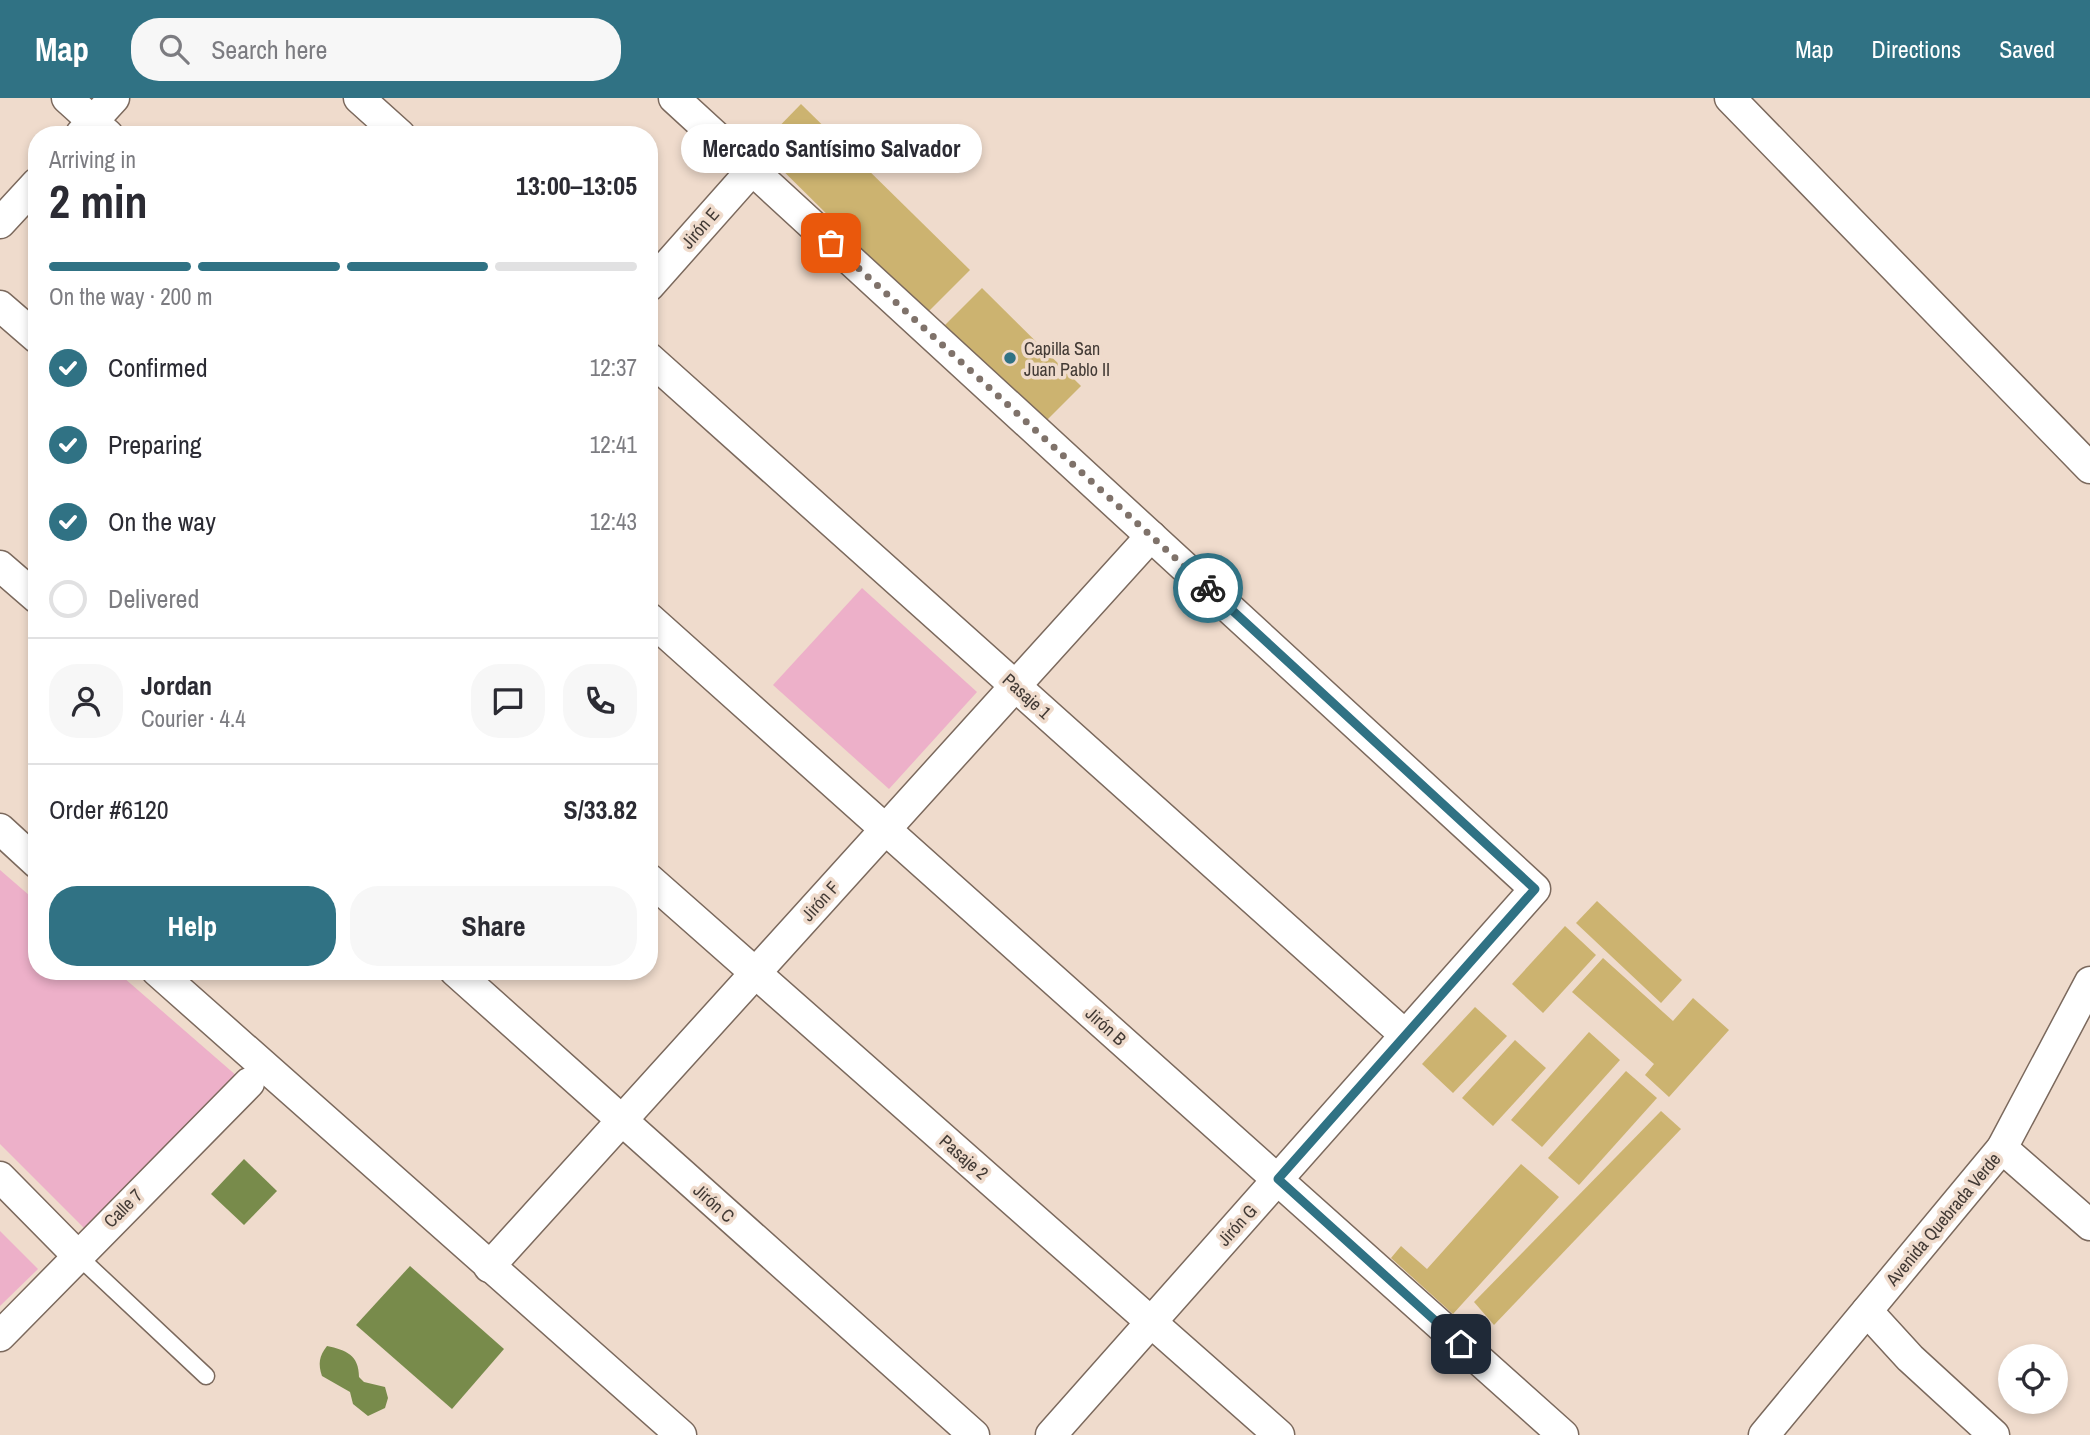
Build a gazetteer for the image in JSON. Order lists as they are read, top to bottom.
{
  "streets": {
    "street": [
      "Jirón E",
      "Pasaje 1",
      "Jirón F",
      "Jirón B",
      "Pasaje 2",
      "Jirón C",
      "Calle 7",
      "Avenida Quebrada Verde",
      "Jirón G"
    ]
  },
  "crossings": [
    ["Pasaje 1", "Jirón F"],
    ["Pasaje 1", "Jirón G"],
    ["Jirón F", "Jirón B"],
    ["Jirón F", "Pasaje 2"],
    ["Jirón F", "Jirón C"],
    ["Jirón F", "Jirón G"],
    ["Jirón B", "Jirón G"],
    ["Pasaje 2", "Jirón G"]
  ],
  "places": ["Mercado Santísimo Salvador", "Capilla San Juan Pablo II"],
  "page": {
    "header": "Map",
    "search": "Search here",
    "nav": ["Map", "Directions", "Saved"],
    "bubble": "Mercado Santísimo Salvador",
    "heading": ["2 min", "Arriving in", "13:00–13:05"],
    "panel": [
      "Jordan",
      "Courier · 4.4",
      "Order #6120",
      "S/33.82"
    ],
    "bar": "On the way · 200 m",
    "list": [
      ["Confirmed", "12:37"],
      ["Preparing", "12:41"],
      ["On the way", "12:43"],
      "Delivered"
    ],
    "buttons": ["Help", "Share"]
  }
}
